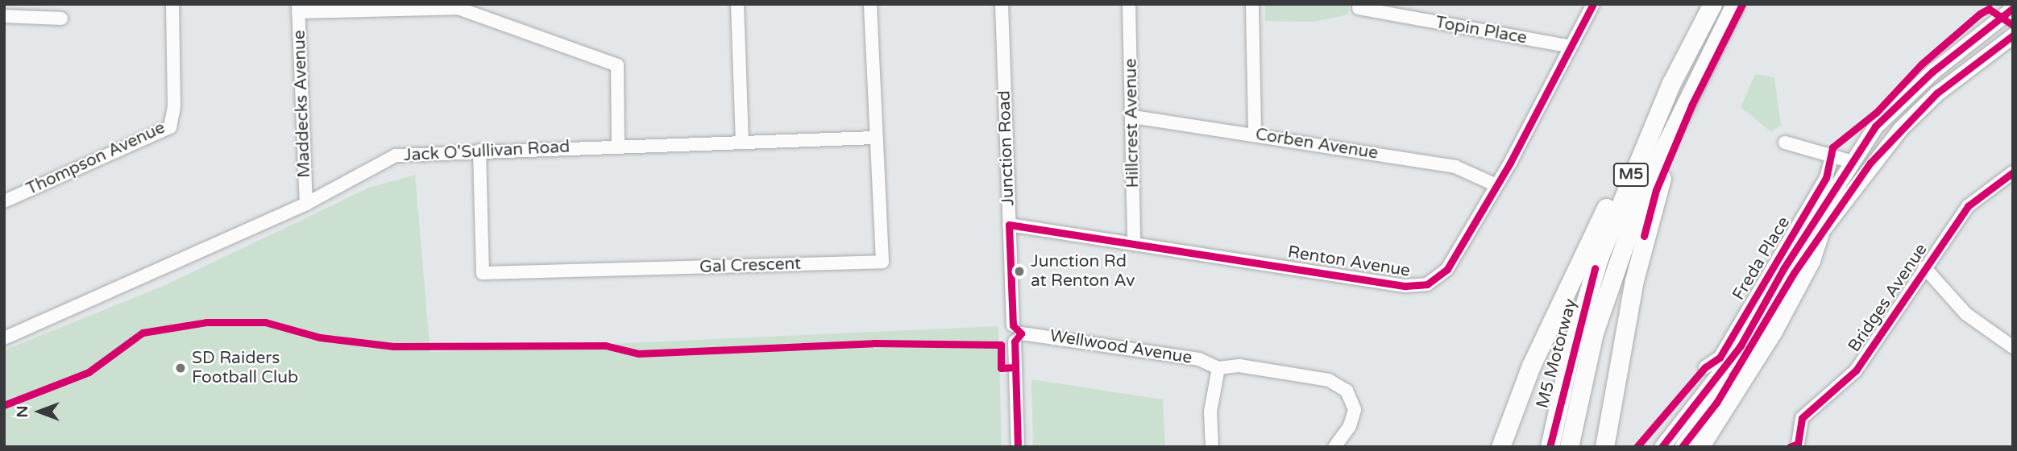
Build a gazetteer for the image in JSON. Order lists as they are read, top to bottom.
{
  "streets": {
    "highway": ["M5", "M5 Motorway"],
    "street": [
      "Topin Place",
      "Maddecks Avenue",
      "Hillcrest Avenue",
      "Corben Avenue",
      "Junction Road",
      "Jack O'Sullivan Road",
      "Thompson Avenue",
      "Freda Place",
      "Renton Avenue",
      "Gal Crescent",
      "Bridges Avenue",
      "Wellwood Avenue"
    ]
  },
  "crossings": [
    ["Topin Place", "Renton Avenue"],
    ["Maddecks Avenue", "Jack O'Sullivan Road"],
    ["Hillcrest Avenue", "Corben Avenue"],
    ["Hillcrest Avenue", "Renton Avenue"],
    ["Corben Avenue", "Renton Avenue"],
    ["Junction Road", "Renton Avenue"],
    ["Junction Road", "Wellwood Avenue"],
    ["Jack O'Sullivan Road", "Gal Crescent"]
  ],
  "places": ["Junction Rd at Renton Av", "SD Raiders Football Club"],
  "north": "left"
}
